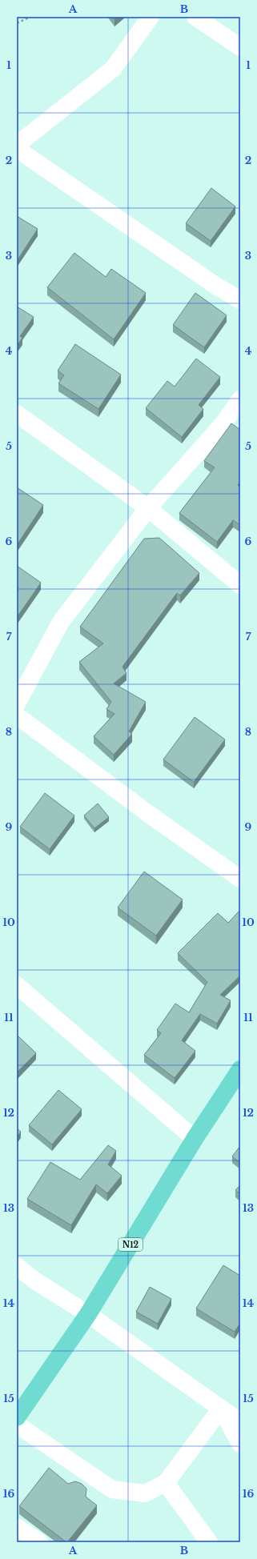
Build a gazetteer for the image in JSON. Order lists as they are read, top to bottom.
{
  "streets": {
    "main road": ["N12"]
  },
  "grid": {
    "columns": ["A", "B"],
    "rows": [
      "1",
      "2",
      "3",
      "4",
      "5",
      "6",
      "7",
      "8",
      "9",
      "10",
      "11",
      "12",
      "13",
      "14",
      "15",
      "16"
    ]
  }
}
